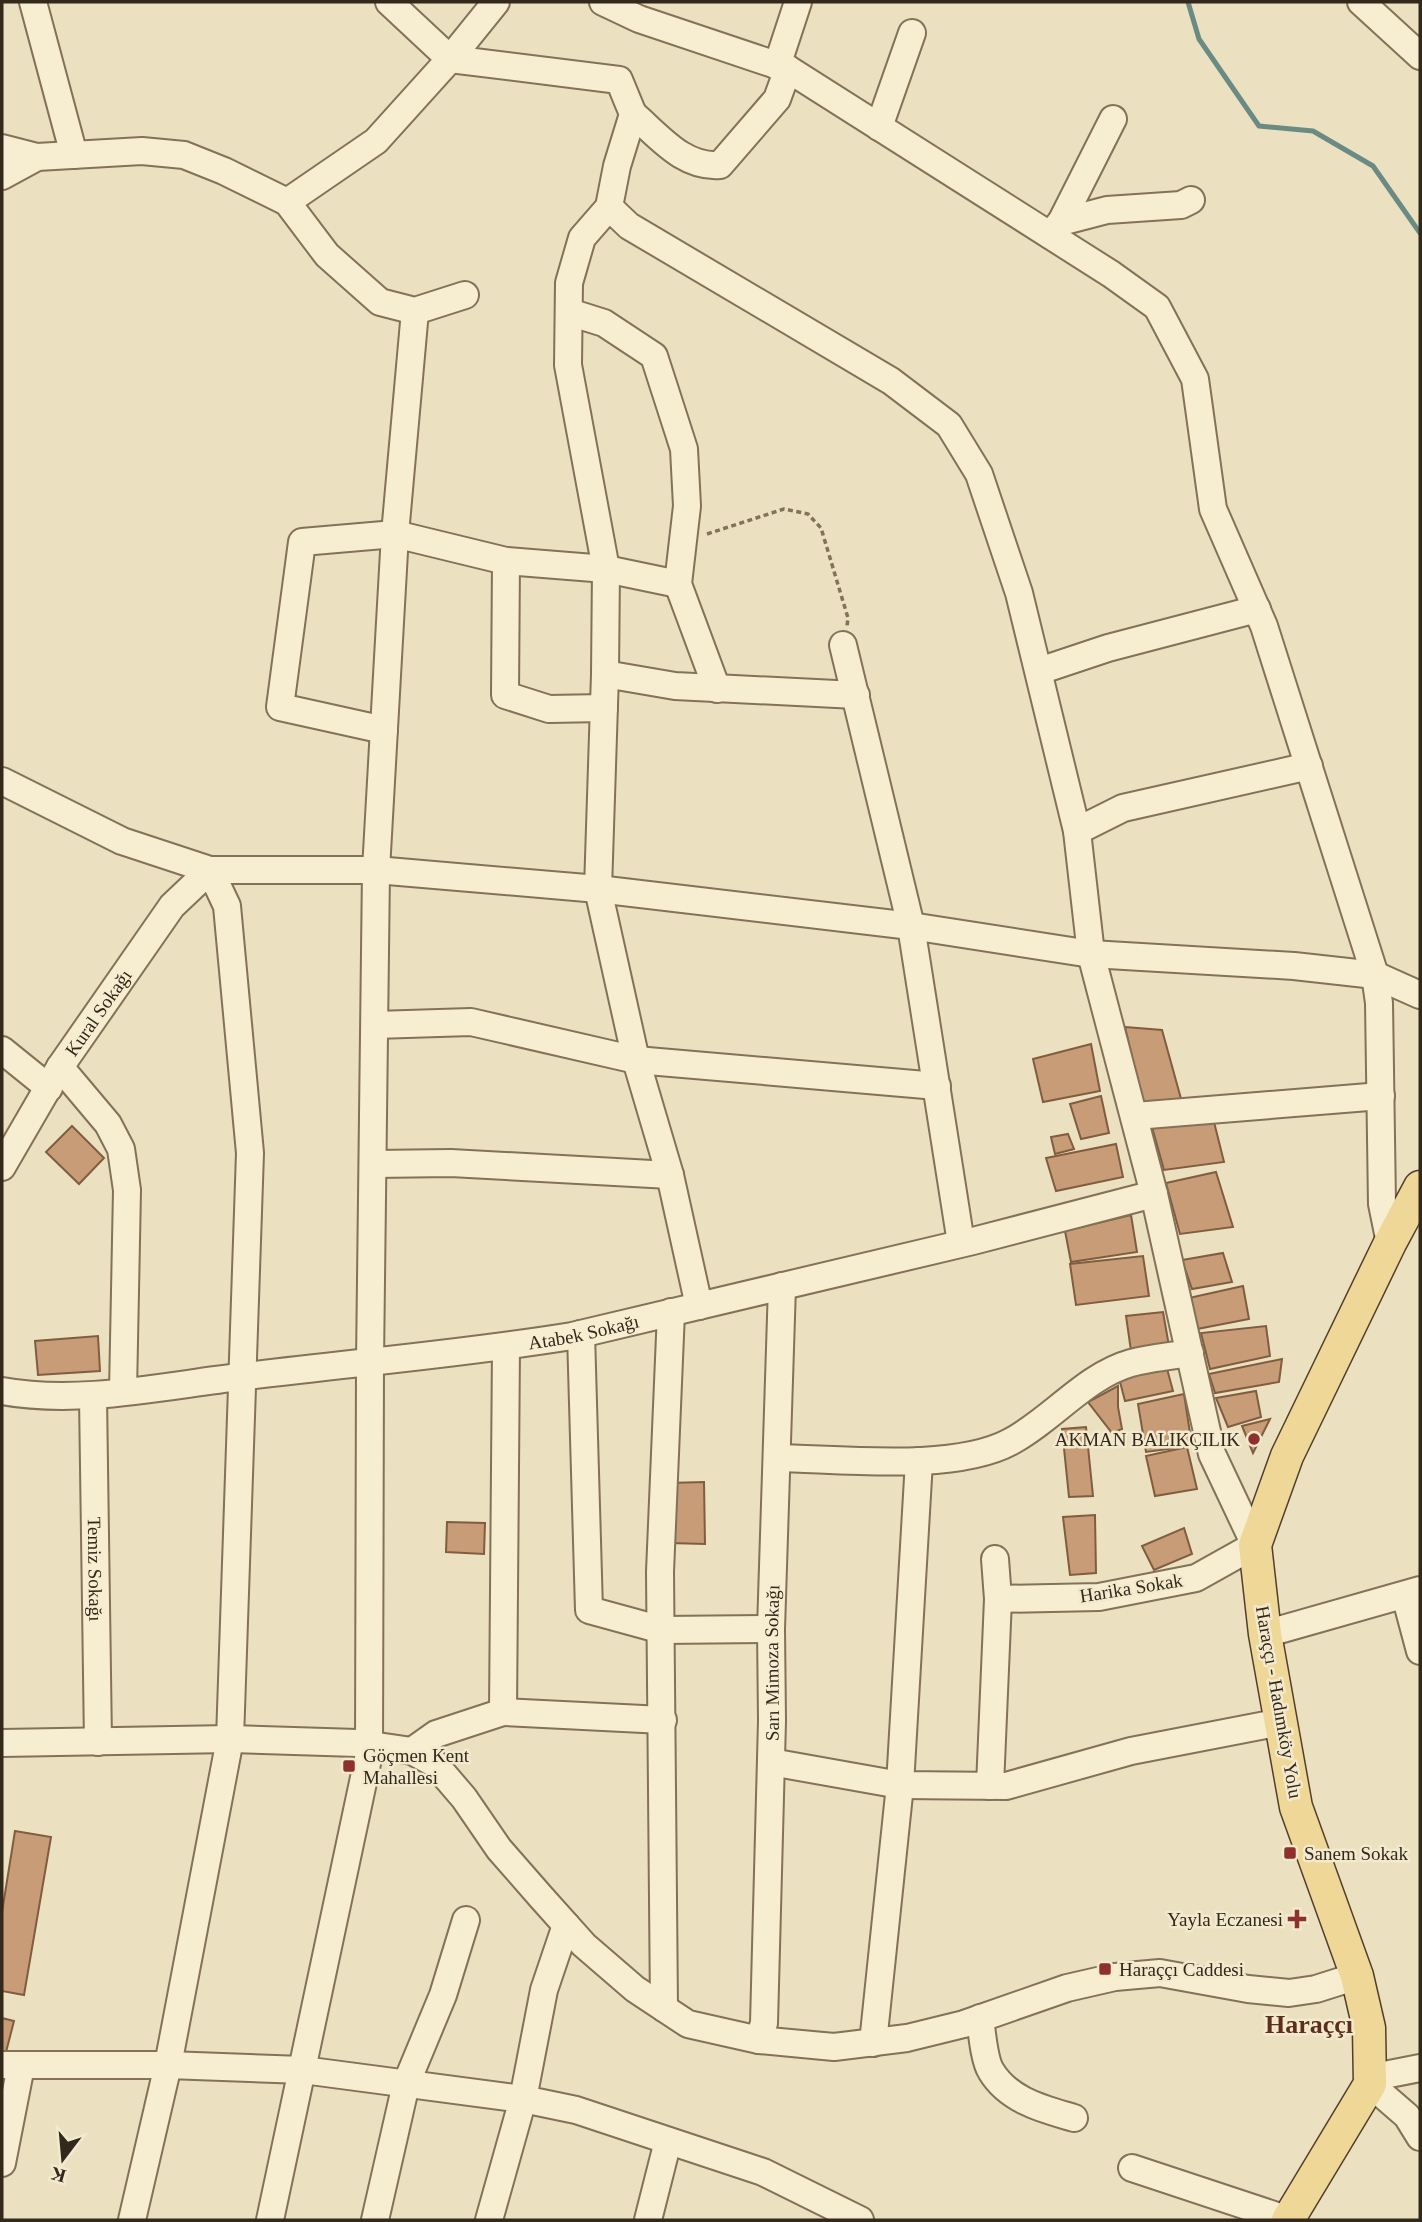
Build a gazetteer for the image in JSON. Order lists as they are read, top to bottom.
{
  "streets": {
    "main road": ["Haraççı - Hadımköy Yolu"],
    "street": [
      "Kural Sokağı",
      "Atabek Sokağı",
      "Temiz Sokağı",
      "Harika Sokak",
      "Sarı Mimoza Sokağı"
    ]
  },
  "crossings": [
    ["Atabek Sokağı", "Temiz Sokağı"],
    ["Atabek Sokağı", "Sarı Mimoza Sokağı"],
    ["Harika Sokak", "Haraççı - Hadımköy Yolu"]
  ],
  "districts": ["Haraççı"],
  "places": {
    "other": ["AKMAN BALIKÇILIK"],
    "transit": ["Göçmen Kent Mahallesi", "Sanem Sokak", "Haraççı Caddesi"],
    "health": ["Yayla Eczanesi"]
  },
  "north": "bottom"
}
